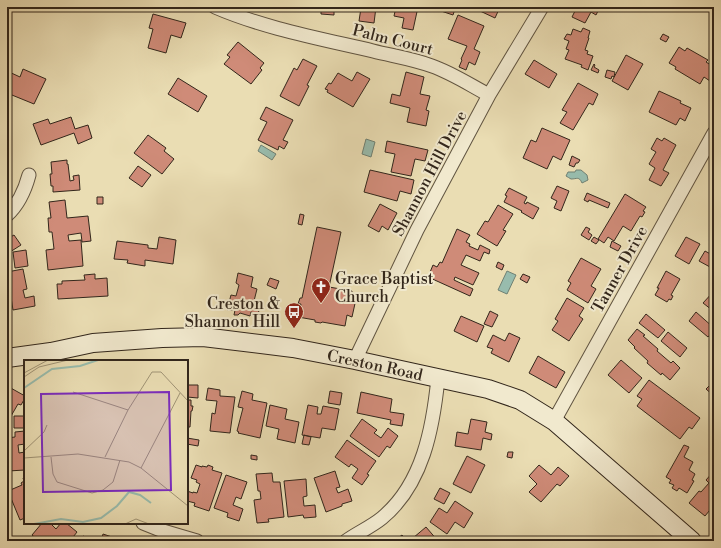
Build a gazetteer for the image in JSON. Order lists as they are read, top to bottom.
{
  "streets": {
    "main road": ["Creston Road"],
    "street": ["Palm Court", "Shannon Hill Drive", "Tanner Drive"]
  },
  "crossings": [
    ["Palm Court", "Shannon Hill Drive"],
    ["Shannon Hill Drive", "Creston Road"],
    ["Tanner Drive", "Creston Road"]
  ],
  "places": {
    "church": ["Grace Baptist Church"],
    "bus stop": ["Creston & Shannon Hill"]
  }
}
